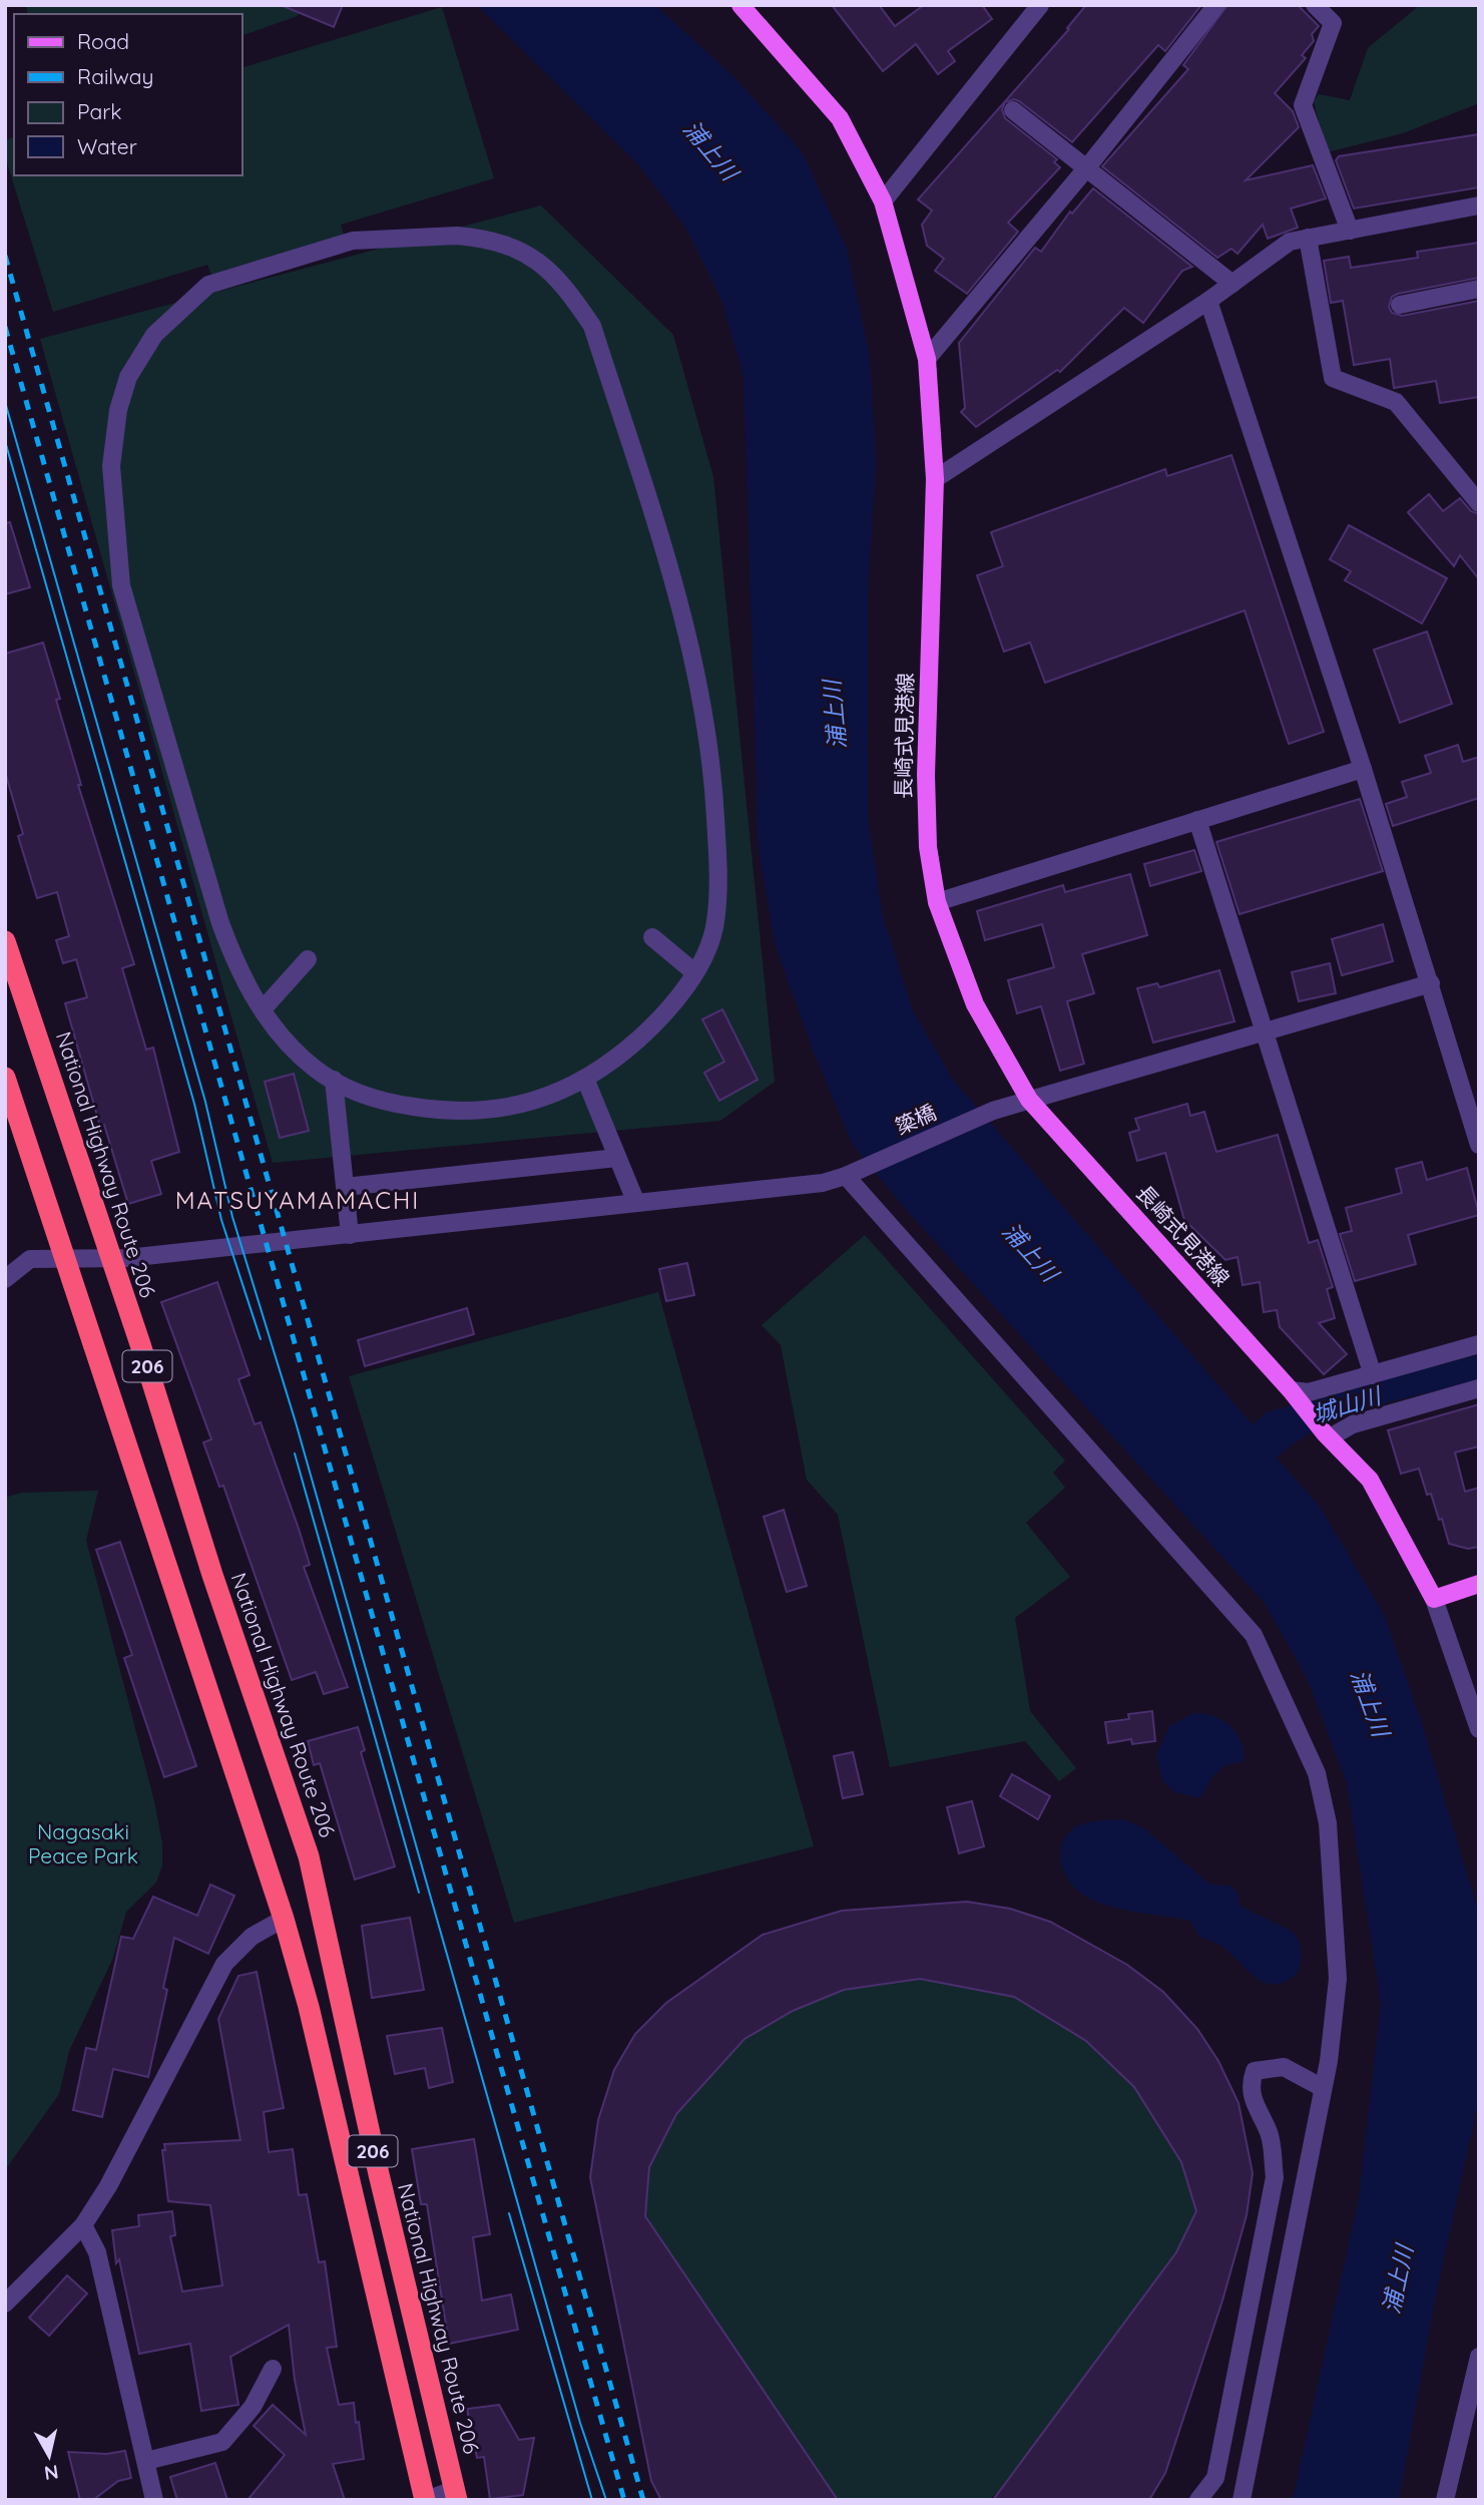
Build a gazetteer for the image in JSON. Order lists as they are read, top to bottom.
{
  "streets": {
    "highway": ["National Highway Route 206", "206"],
    "main road": ["長崎式見港線"],
    "street": ["簗橋"]
  },
  "crossings": [
    ["長崎式見港線", "簗橋"],
    ["簗橋", "National Highway Route 206"],
    ["簗橋", "206"]
  ],
  "districts": ["MATSUYAMAMACHI"],
  "water": ["浦上川", "城山川"],
  "parks": ["Nagasaki Peace Park"],
  "legend": [
    "Road",
    "Railway",
    "Park",
    "Water"
  ],
  "north": "bottom"
}
